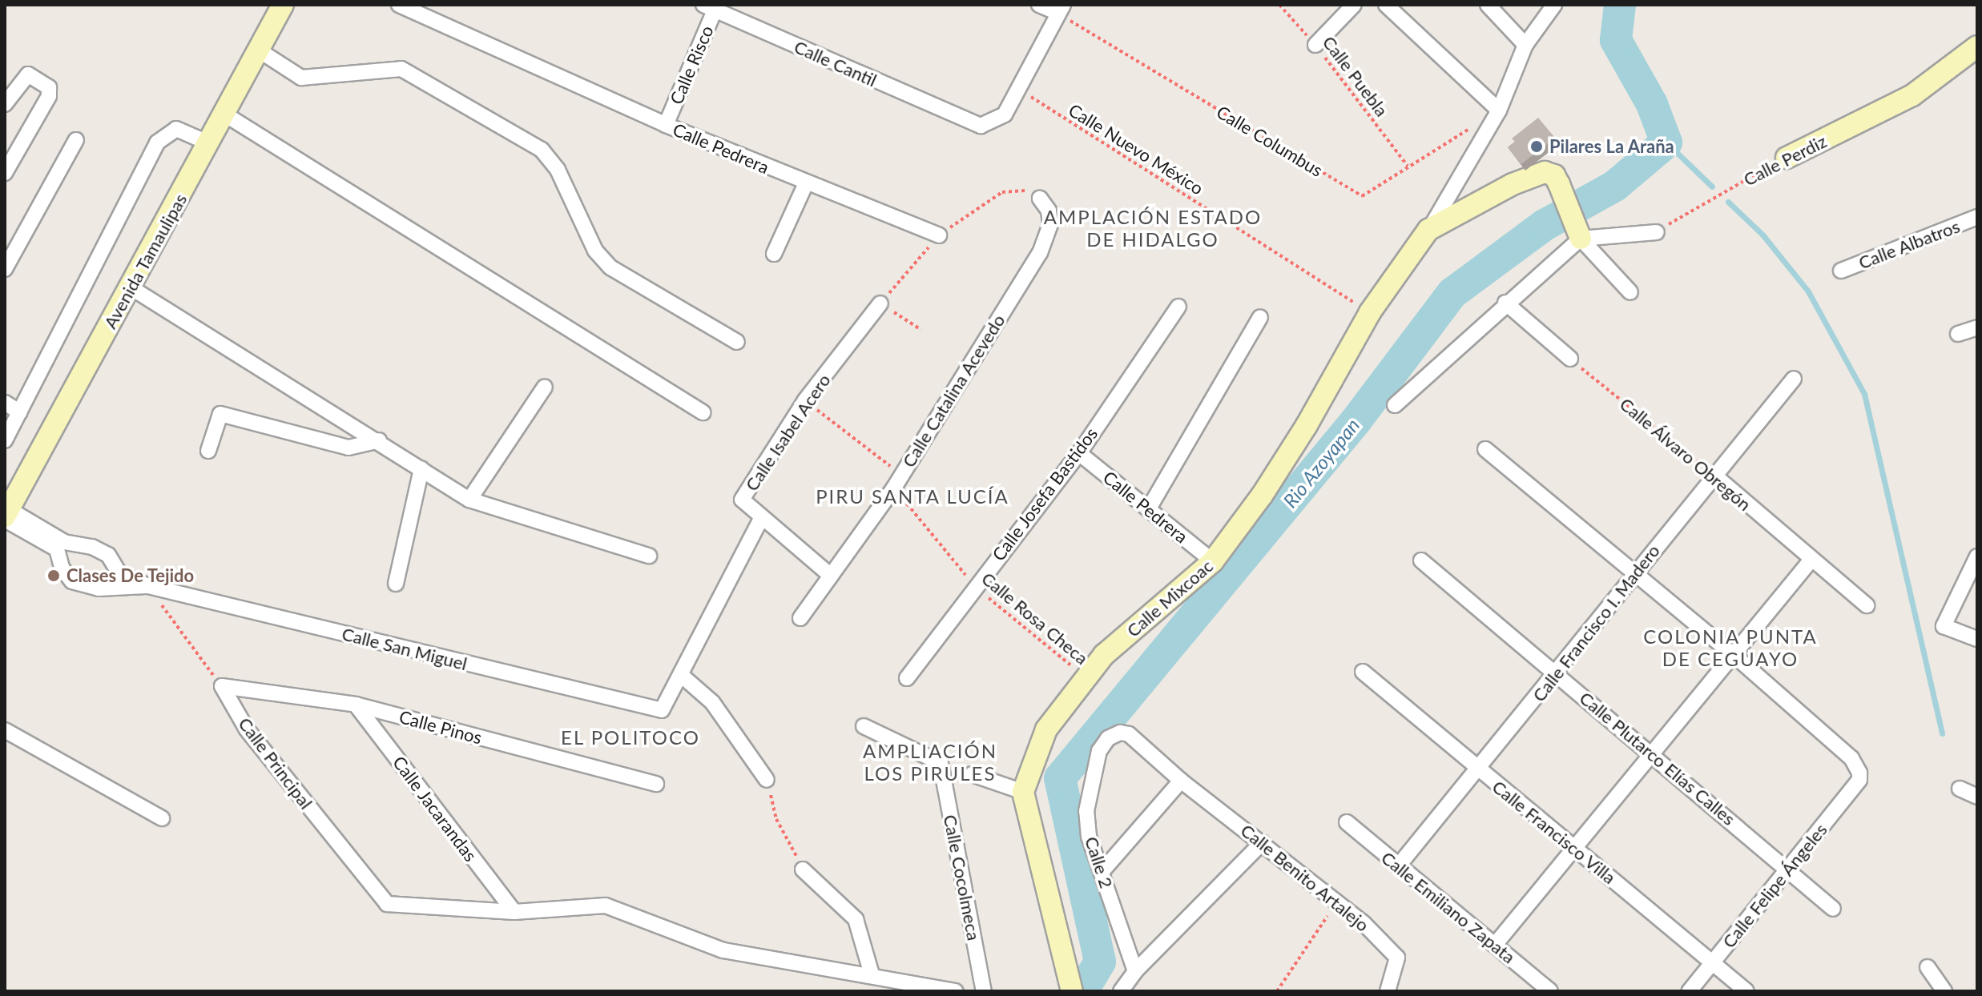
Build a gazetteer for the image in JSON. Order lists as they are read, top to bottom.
{
  "streets": {
    "street": [
      "Calle Cantil",
      "Calle Risco",
      "Calle Pedrera",
      "Calle Perdiz",
      "Calle Albatros",
      "Avenida Tamaulipas",
      "Calle Catalina Acevedo",
      "Calle Isabel Acero",
      "Calle Álvaro Obregón",
      "Calle Josefa Bastidos",
      "Calle Mixcoac",
      "Calle Francisco I. Madero",
      "Calle San Miguel",
      "Calle Pinos",
      "Calle Plutarco Elías Calles",
      "Calle Principal",
      "Calle Jacarandas",
      "Calle Francisco Villa",
      "Calle 2",
      "Calle Cocolmeca",
      "Calle Benito Artalejo",
      "Calle Felipe Ángeles",
      "Calle Emiliano Zapata"
    ],
    "path": [
      "Calle Puebla",
      "Calle Columbus",
      "Calle Nuevo México",
      "Calle Rosa Checa"
    ]
  },
  "crossings": [
    ["Calle Cantil", "Calle Risco"],
    ["Calle Cantil", "Calle Nuevo México"],
    ["Calle Risco", "Calle Pedrera"],
    ["Calle Puebla", "Calle Columbus"],
    ["Calle Pedrera", "Calle Josefa Bastidos"],
    ["Calle Pedrera", "Calle Mixcoac"],
    ["Calle Nuevo México", "Calle Mixcoac"],
    ["Avenida Tamaulipas", "Calle San Miguel"],
    ["Calle Catalina Acevedo", "Calle Rosa Checa"],
    ["Calle Isabel Acero", "Calle Rosa Checa"],
    ["Calle Isabel Acero", "Calle San Miguel"],
    ["Calle Álvaro Obregón", "Calle Francisco I. Madero"],
    ["Calle Josefa Bastidos", "Calle Rosa Checa"],
    ["Calle Mixcoac", "Calle Rosa Checa"],
    ["Calle Francisco I. Madero", "Calle Plutarco Elías Calles"],
    ["Calle Francisco I. Madero", "Calle Francisco Villa"],
    ["Calle Francisco I. Madero", "Calle Emiliano Zapata"],
    ["Calle Pinos", "Calle Principal"],
    ["Calle Pinos", "Calle Jacarandas"],
    ["Calle Plutarco Elías Calles", "Calle Felipe Ángeles"],
    ["Calle Principal", "Calle Jacarandas"],
    ["Calle Francisco Villa", "Calle Felipe Ángeles"],
    ["Calle 2", "Calle Benito Artalejo"]
  ],
  "districts": [
    "AMPLACIÓN ESTADO DE HIDALGO",
    "PIRU SANTA LUCÍA",
    "COLONIA PUNTA DE CEGUAYO",
    "EL POLITOCO",
    "AMPLIACIÓN LOS PIRULES"
  ],
  "water": ["Rio Azoyapan"],
  "places": ["Pilares La Araña", "Clases De Tejido"]
}
